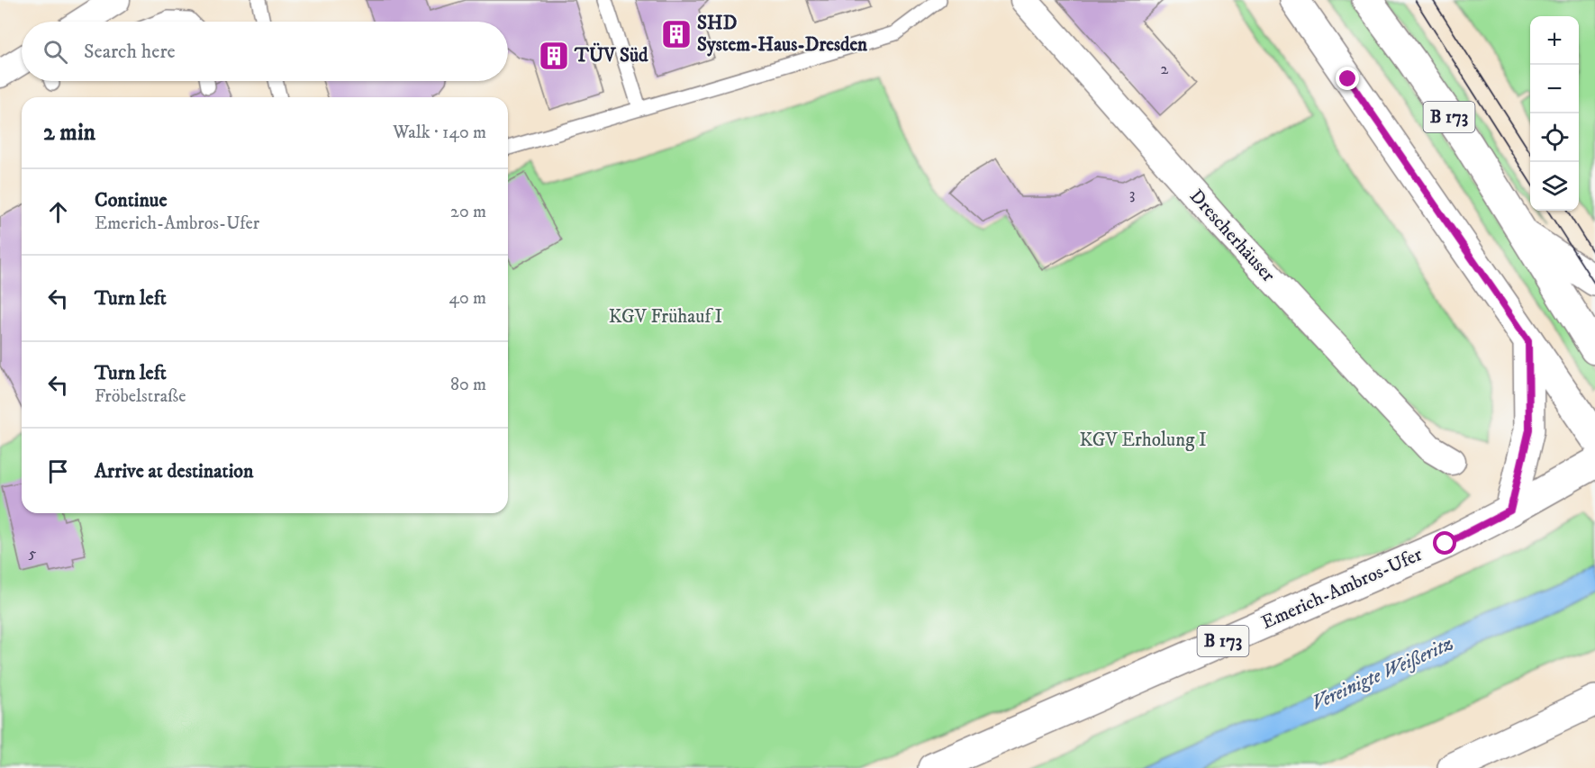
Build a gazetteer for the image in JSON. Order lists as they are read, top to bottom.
{
  "streets": {
    "main road": ["B 173", "Emerich-Ambros-Ufer"],
    "street": ["Drescherhäuser"]
  },
  "water": ["Vereinigte Weißeritz"],
  "parks": ["KGV Frühauf I", "KGV Erholung I"],
  "places": {
    "building": ["SHD System-Haus-Dresden", "TÜV Süd"]
  },
  "house_numbers": ["2", "3", "5"],
  "page": {
    "map_buttons": ["+", "−"],
    "search": "Search here",
    "heading": ["2 min", "Walk · 140 m"],
    "list": [
      ["Continue", "Emerich-Ambros-Ufer", "20 m"],
      ["Turn left", "40 m"],
      ["Turn left", "Fröbelstraße", "80 m"],
      "Arrive at destination"
    ]
  }
}
